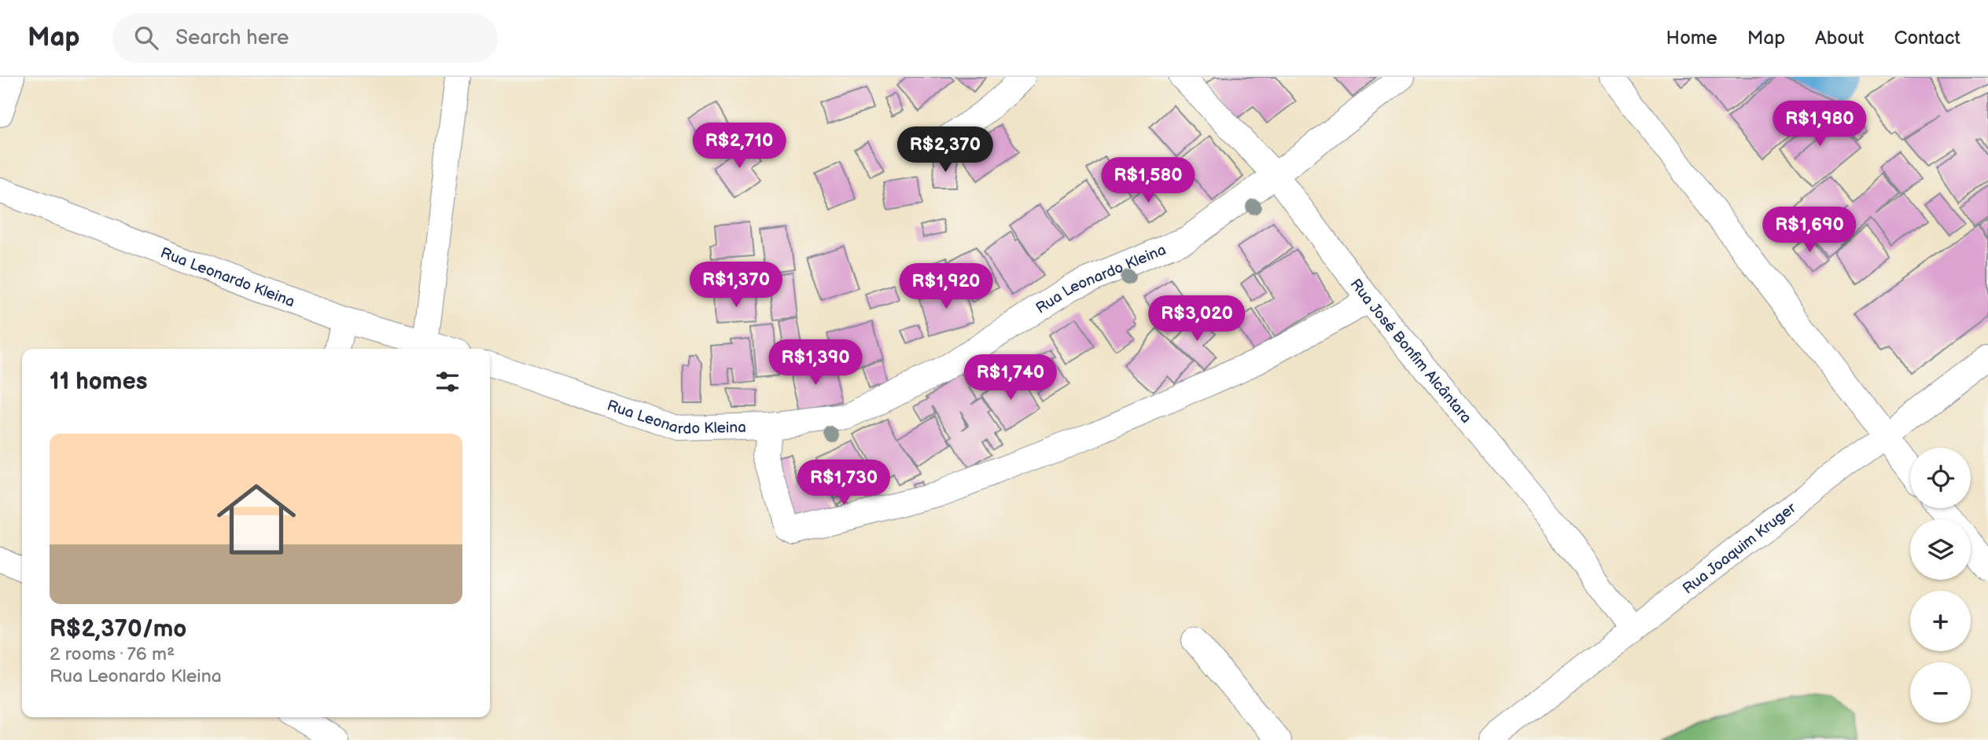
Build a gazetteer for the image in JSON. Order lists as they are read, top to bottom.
{
  "streets": {
    "street": ["Rua Leonardo Kleina", "Rua José Bonfim Alcântara", "Rua Joaquim Kruger"]
  },
  "crossings": [
    ["Rua Leonardo Kleina", "Rua José Bonfim Alcântara"],
    ["Rua José Bonfim Alcântara", "Rua Joaquim Kruger"]
  ],
  "page": {
    "header": "Map",
    "search": "Search here",
    "nav": [
      "Home",
      "Map",
      "About",
      "Contact"
    ],
    "price": [
      "R$1,980",
      "R$2,710",
      "R$2,370",
      "R$1,580",
      "R$1,690",
      "R$1,370",
      "R$1,920",
      "R$3,020",
      "R$1,390",
      "R$1,740",
      "R$1,730"
    ],
    "heading": "11 homes",
    "list": [
      {
        "name": "R$2,370/mo",
        "note": "2 rooms · 76 m² · Rua Leonardo Kleina"
      }
    ],
    "map_buttons": ["+", "−"]
  }
}
